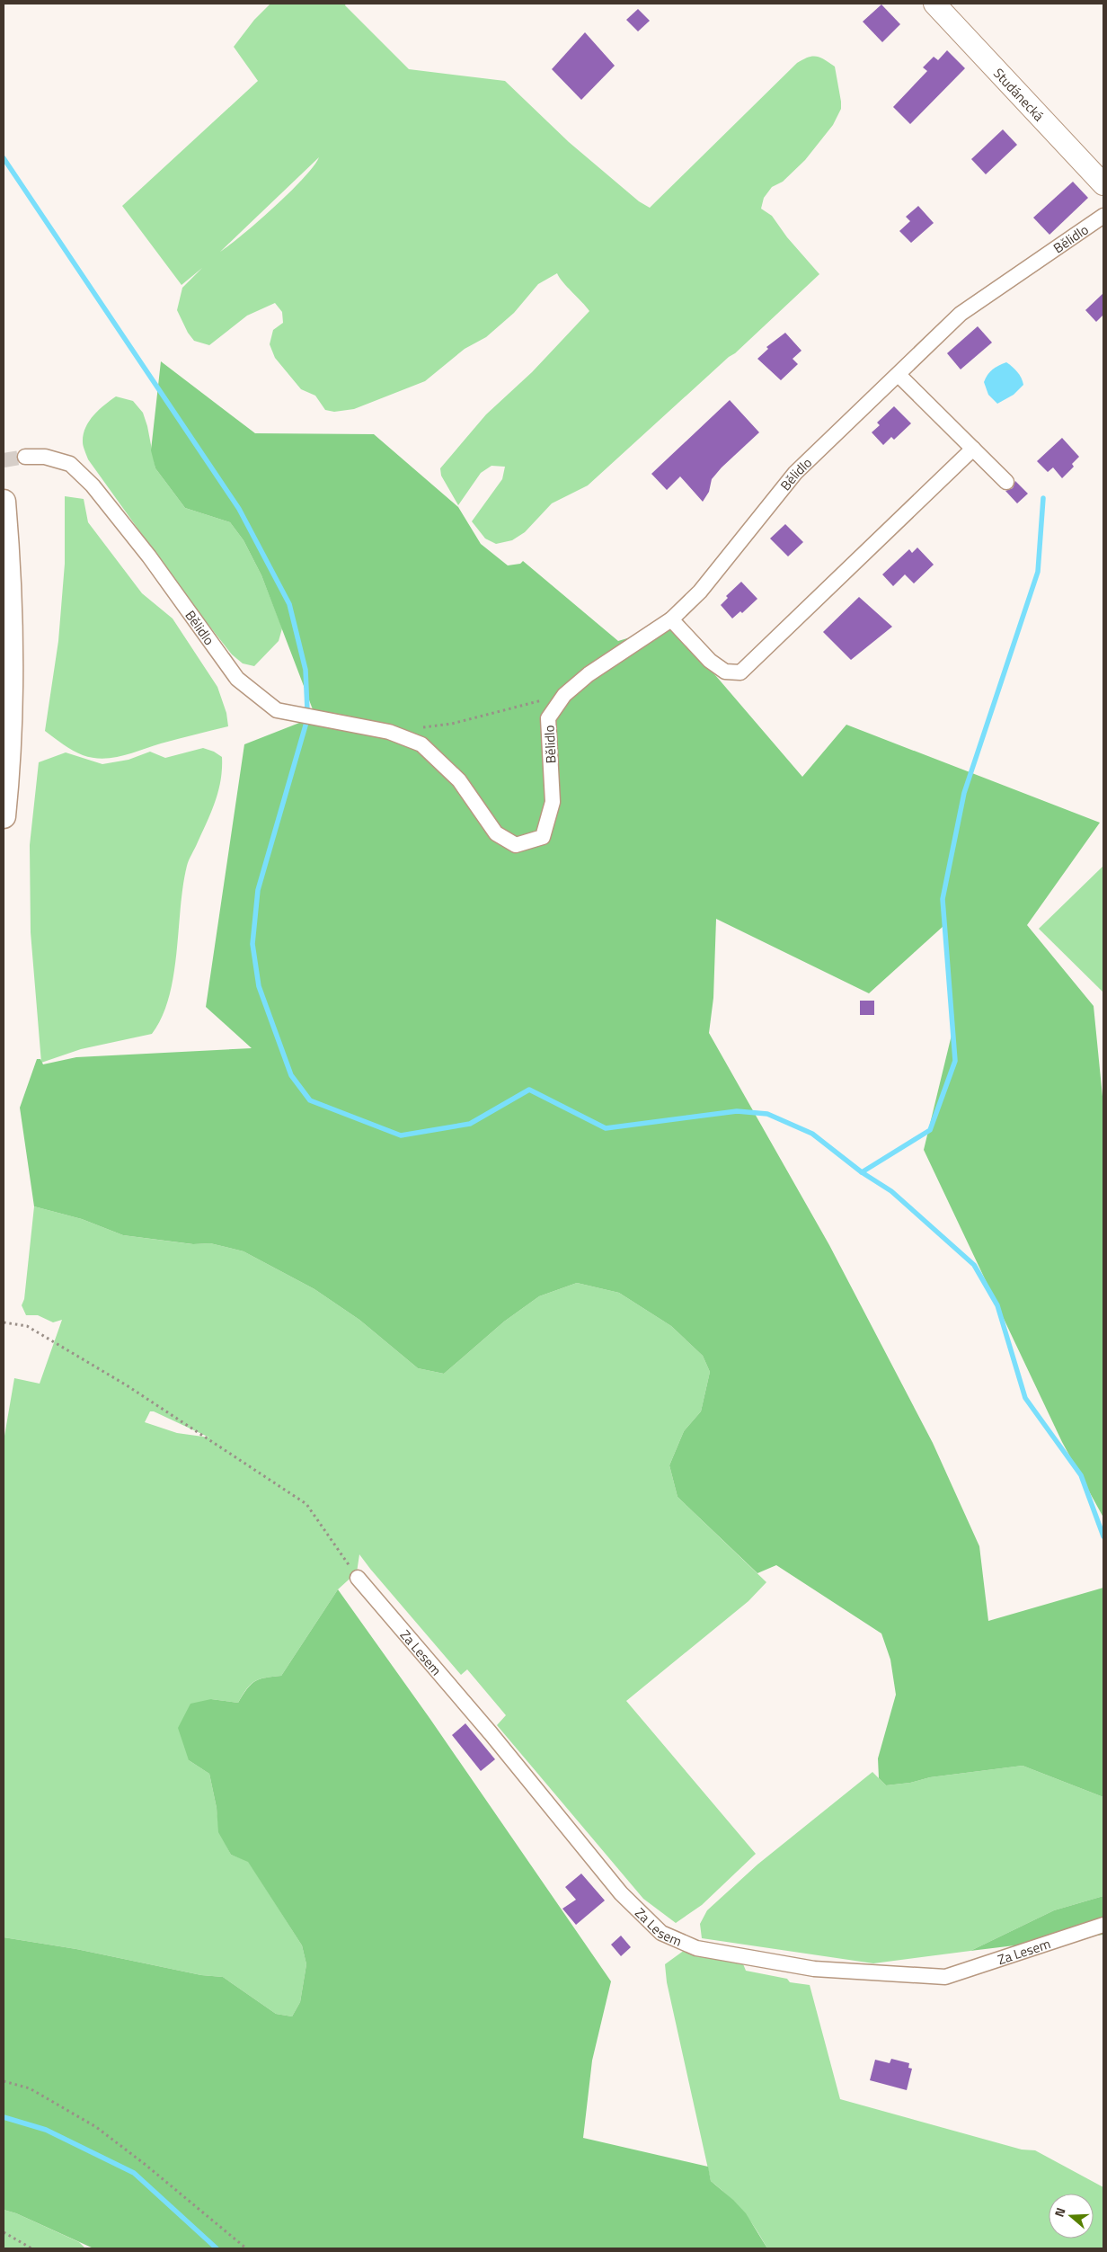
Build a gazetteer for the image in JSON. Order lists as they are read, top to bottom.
{
  "streets": {
    "street": ["Studánecká", "Bělidlo", "Za Lesem"]
  },
  "north": "left"
}
